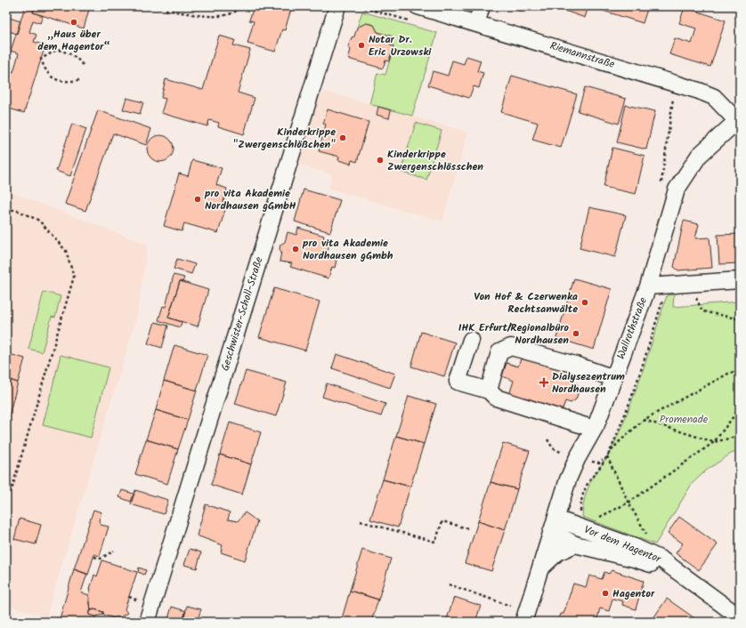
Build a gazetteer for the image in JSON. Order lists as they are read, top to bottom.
{
  "streets": {
    "street": [
      "Riemannstraße",
      "Geschwister-Scholl-Straße",
      "Wallrothstraße",
      "Vor dem Hagentor"
    ]
  },
  "crossings": [
    ["Riemannstraße", "Wallrothstraße"],
    ["Wallrothstraße", "Vor dem Hagentor"]
  ],
  "parks": ["Promenade"],
  "places": {
    "other": [
      "„Haus über dem Hagentor“",
      "Notar Dr. Eric Urzowski",
      "Kinderkrippe \"Zwergenschlößchen\"",
      "Kinderkrippe Zwergenschlösschen",
      "pro vita Akademie Nordhausen gGmbH",
      "pro vita Akademie Nordhausen gGmbh",
      "Von Hof & Czerwenka Rechtsanwälte",
      "IHK Erfurt/Regionalbüro Nordhausen",
      "Hagentor"
    ],
    "health": ["Dialysezentrum Nordhausen"]
  }
}
